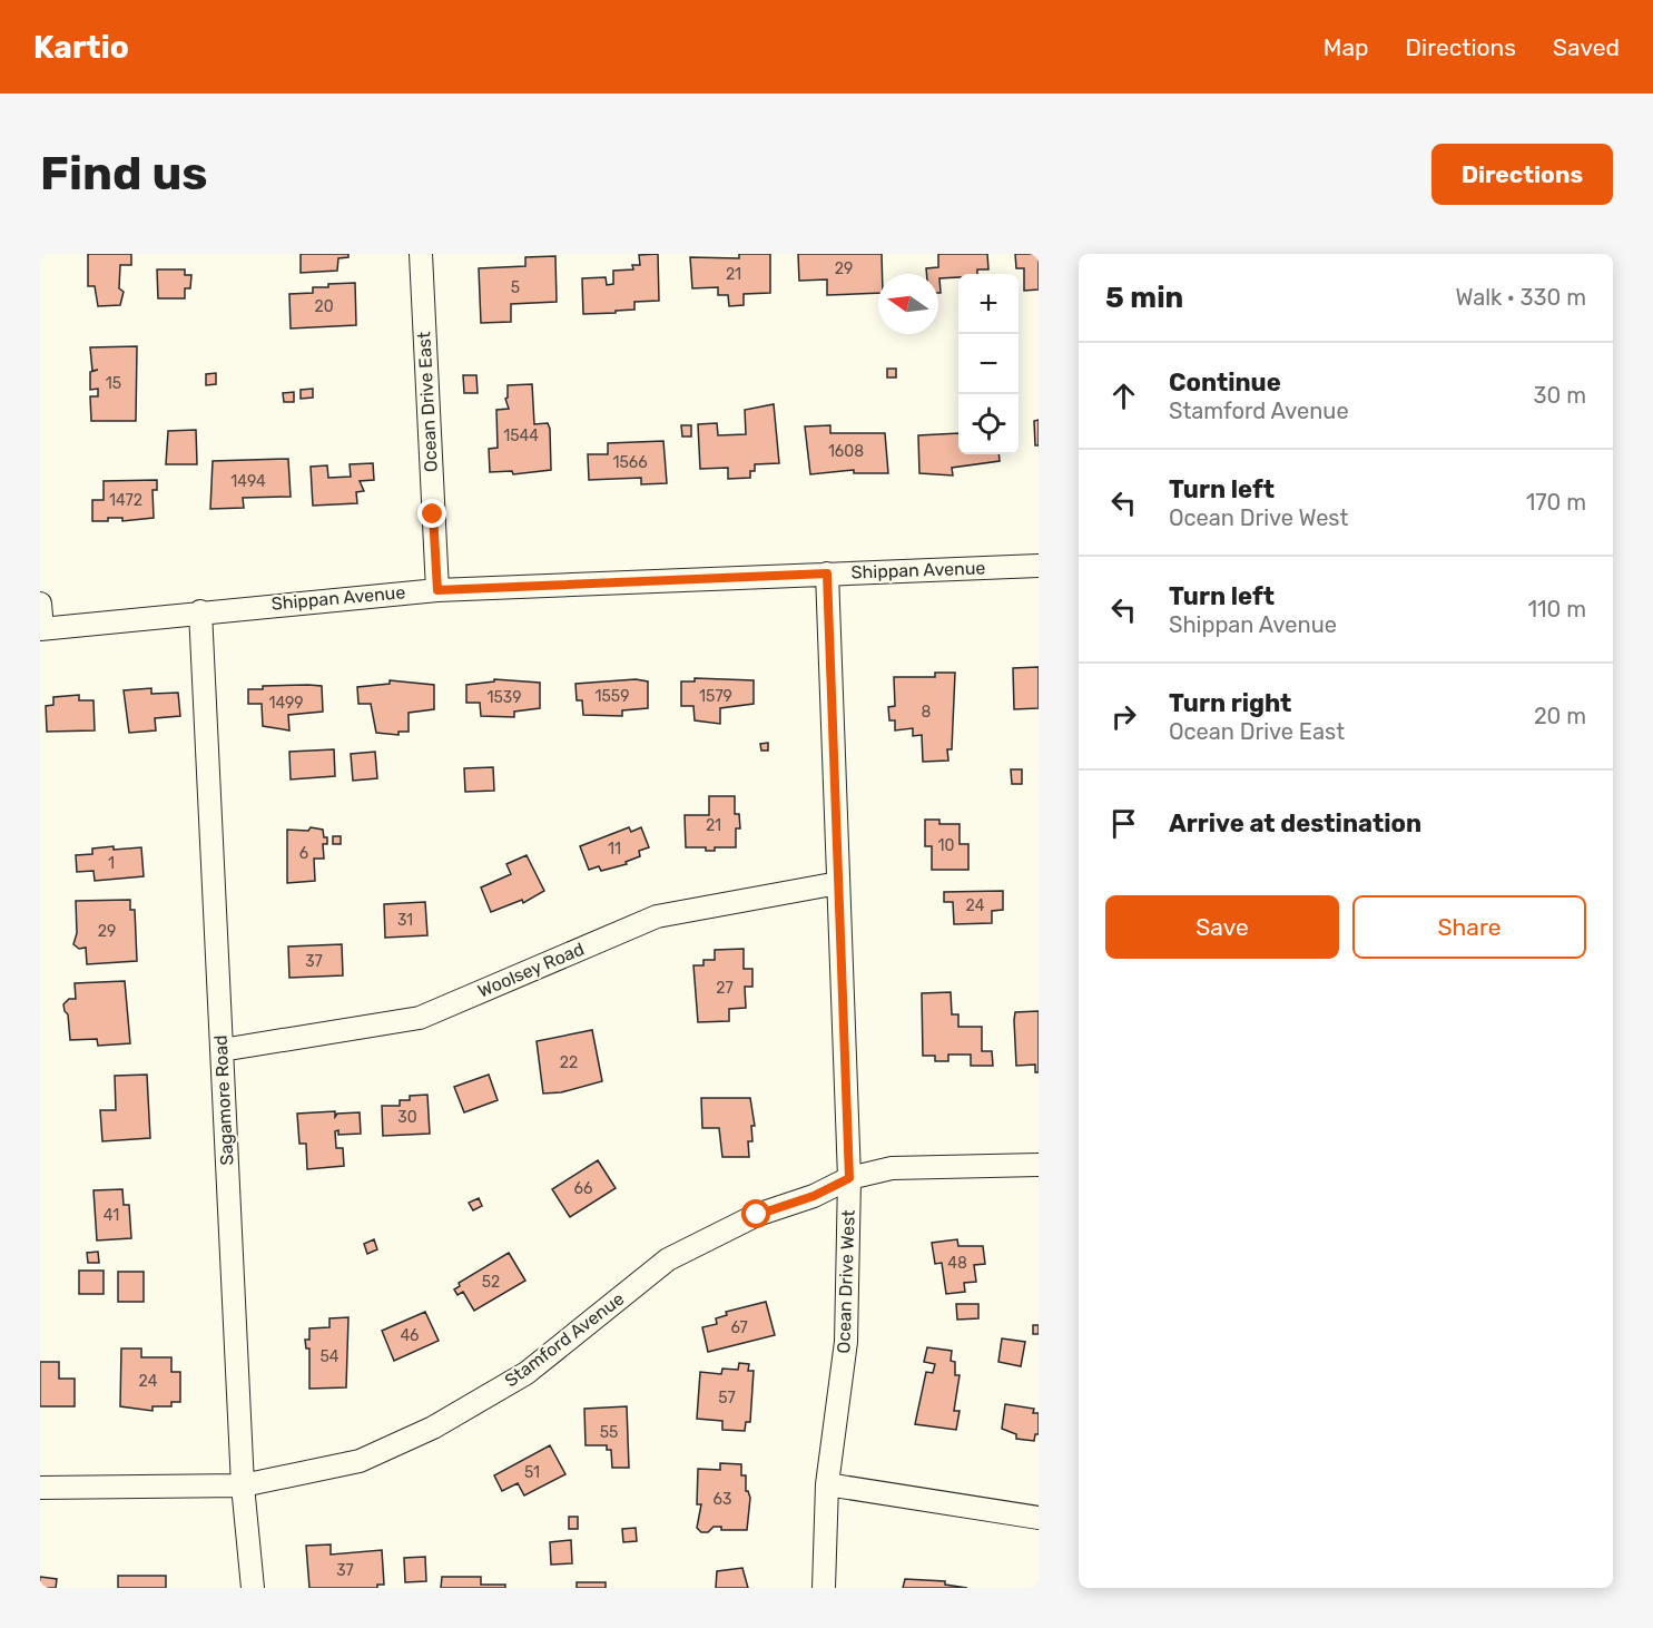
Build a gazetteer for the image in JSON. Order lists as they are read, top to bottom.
{
  "streets": {
    "street": [
      "Ocean Drive East",
      "Shippan Avenue",
      "Woolsey Road",
      "Sagamore Road",
      "Ocean Drive West",
      "Stamford Avenue"
    ]
  },
  "crossings": [
    ["Ocean Drive East", "Shippan Avenue"],
    ["Shippan Avenue", "Sagamore Road"],
    ["Shippan Avenue", "Ocean Drive West"],
    ["Woolsey Road", "Sagamore Road"],
    ["Woolsey Road", "Ocean Drive West"],
    ["Sagamore Road", "Stamford Avenue"],
    ["Ocean Drive West", "Stamford Avenue"]
  ],
  "house_numbers": [
    "29",
    "21",
    "5",
    "20",
    "15",
    "1544",
    "1608",
    "1566",
    "1494",
    "1472",
    "1559",
    "1579",
    "1539",
    "1499",
    "8",
    "21",
    "10",
    "11",
    "6",
    "1",
    "24",
    "31",
    "29",
    "37",
    "27",
    "22",
    "30",
    "66",
    "41",
    "48",
    "52",
    "67",
    "46",
    "54",
    "24",
    "57",
    "55",
    "51",
    "63",
    "37"
  ],
  "north": "left",
  "page": {
    "header": "Kartio",
    "nav": ["Map", "Directions", "Saved"],
    "buttons": [
      "Directions",
      ["Save", "Share"]
    ],
    "title": "Find us",
    "heading": ["5 min", "Walk · 330 m"],
    "map_buttons": ["+", "−"],
    "list": [
      ["Continue", "Stamford Avenue", "30 m"],
      ["Turn left", "Ocean Drive West", "170 m"],
      ["Turn left", "Shippan Avenue", "110 m"],
      ["Turn right", "Ocean Drive East", "20 m"],
      "Arrive at destination"
    ]
  }
}
